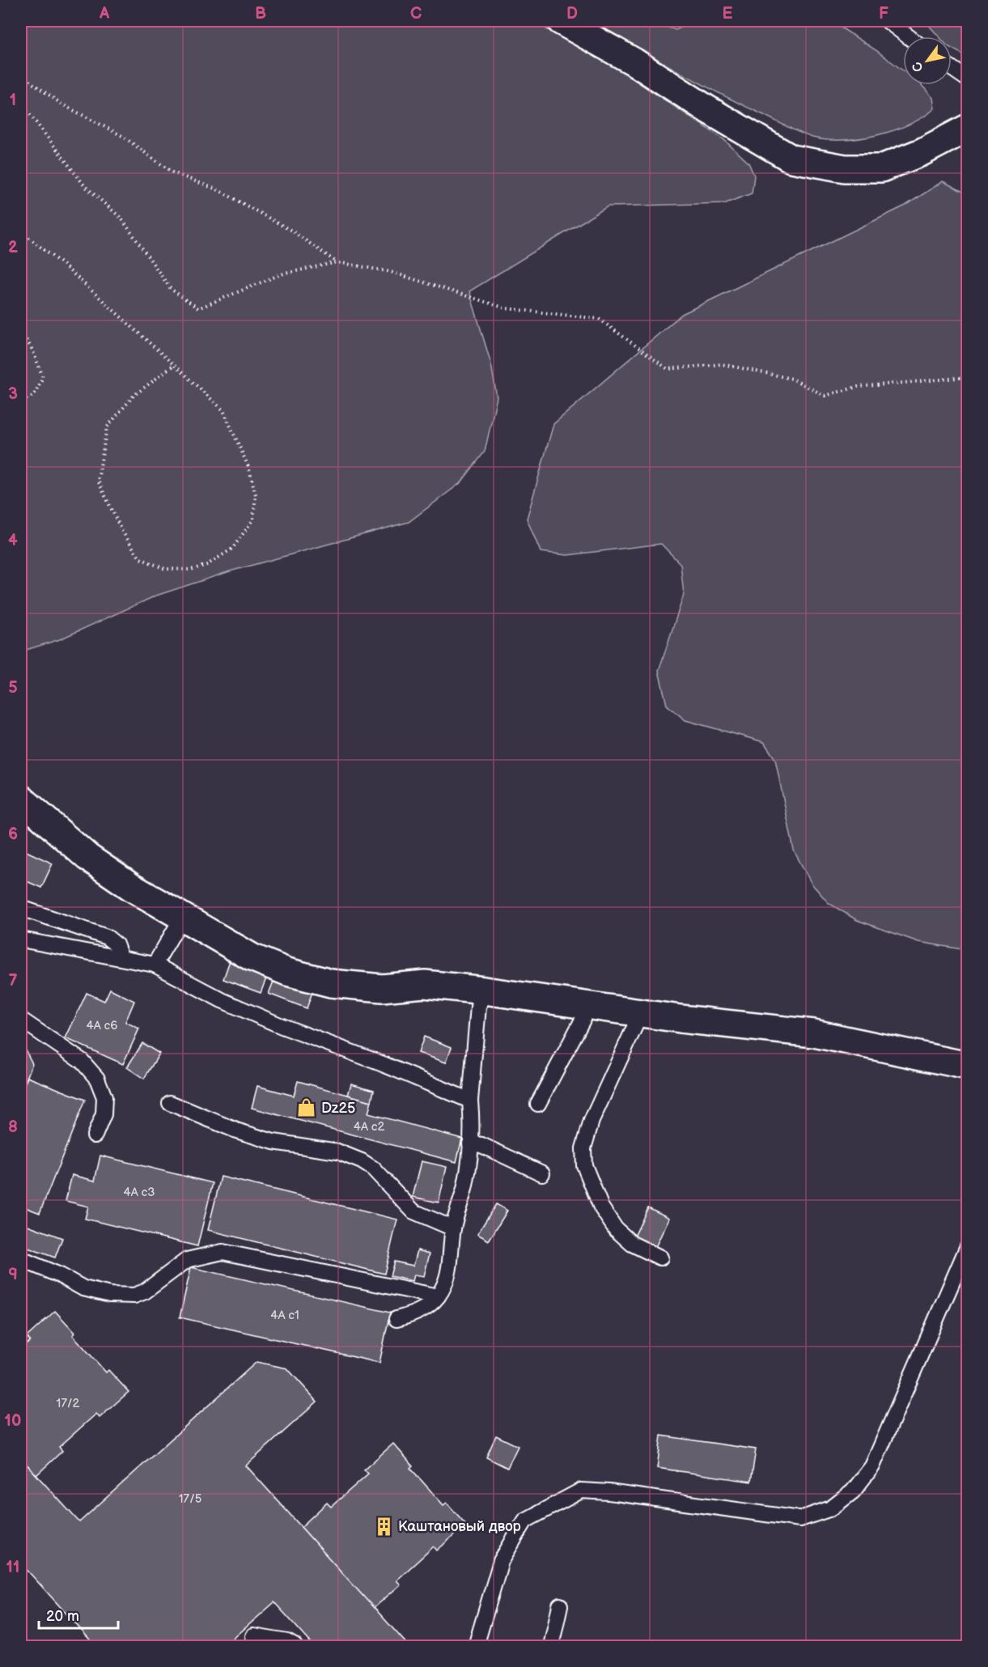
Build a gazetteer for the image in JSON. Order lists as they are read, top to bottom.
{
  "places": {
    "shop": ["Dz25"],
    "building": ["Каштановый двор"]
  },
  "house_numbers": [
    "4А с6",
    "4А с2",
    "4А с3",
    "4А с1",
    "17/2",
    "17/5"
  ],
  "scale_bar": "20 m",
  "north": "bottom left",
  "grid": {
    "columns": [
      "A",
      "B",
      "C",
      "D",
      "E",
      "F"
    ],
    "rows": [
      "1",
      "2",
      "3",
      "4",
      "5",
      "6",
      "7",
      "8",
      "9",
      "10",
      "11"
    ]
  }
}
